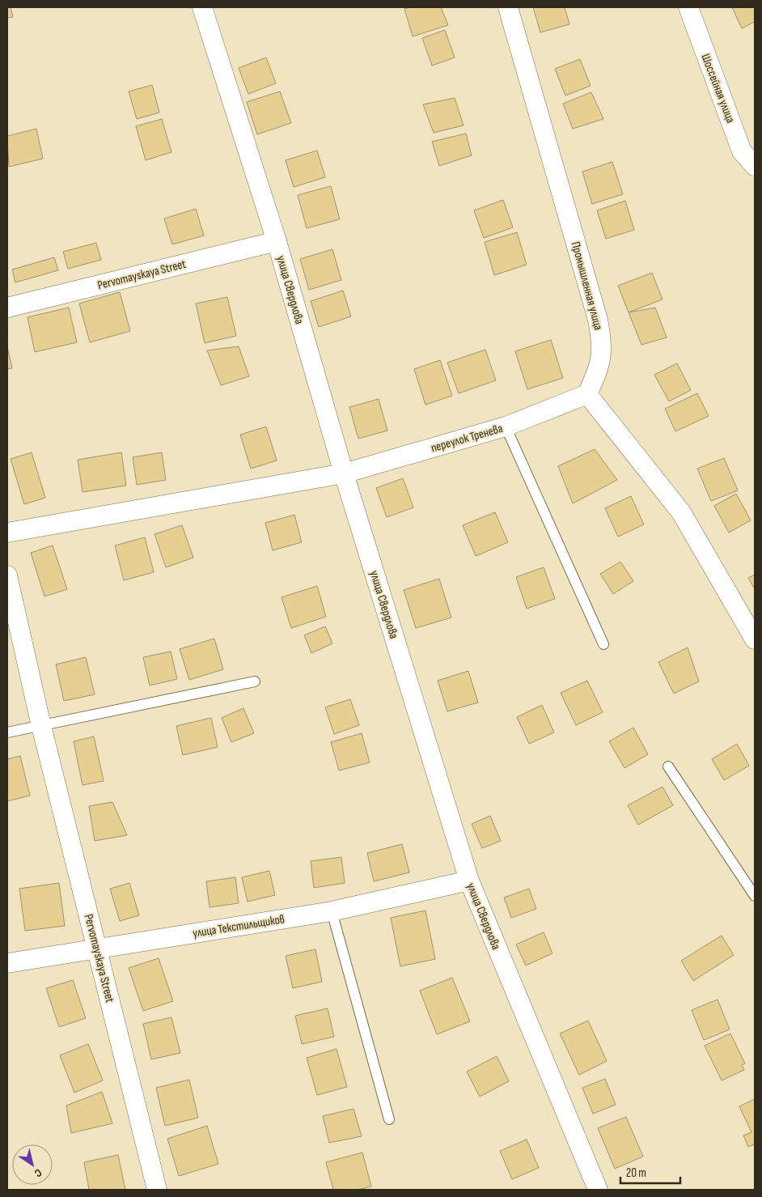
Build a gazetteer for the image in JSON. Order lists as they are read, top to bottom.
{
  "streets": {
    "street": [
      "Шоссейная улица",
      "Pervomayskaya Street",
      "Промышленная улица",
      "улица Свердлова",
      "переулок Тренева",
      "улица Текстильщиков"
    ]
  },
  "crossings": [
    ["Pervomayskaya Street", "улица Свердлова"],
    ["Pervomayskaya Street", "улица Текстильщиков"],
    ["Промышленная улица", "переулок Тренева"],
    ["улица Свердлова", "переулок Тренева"],
    ["улица Свердлова", "улица Текстильщиков"]
  ],
  "scale_bar": "20 m",
  "north": "bottom right"
}
